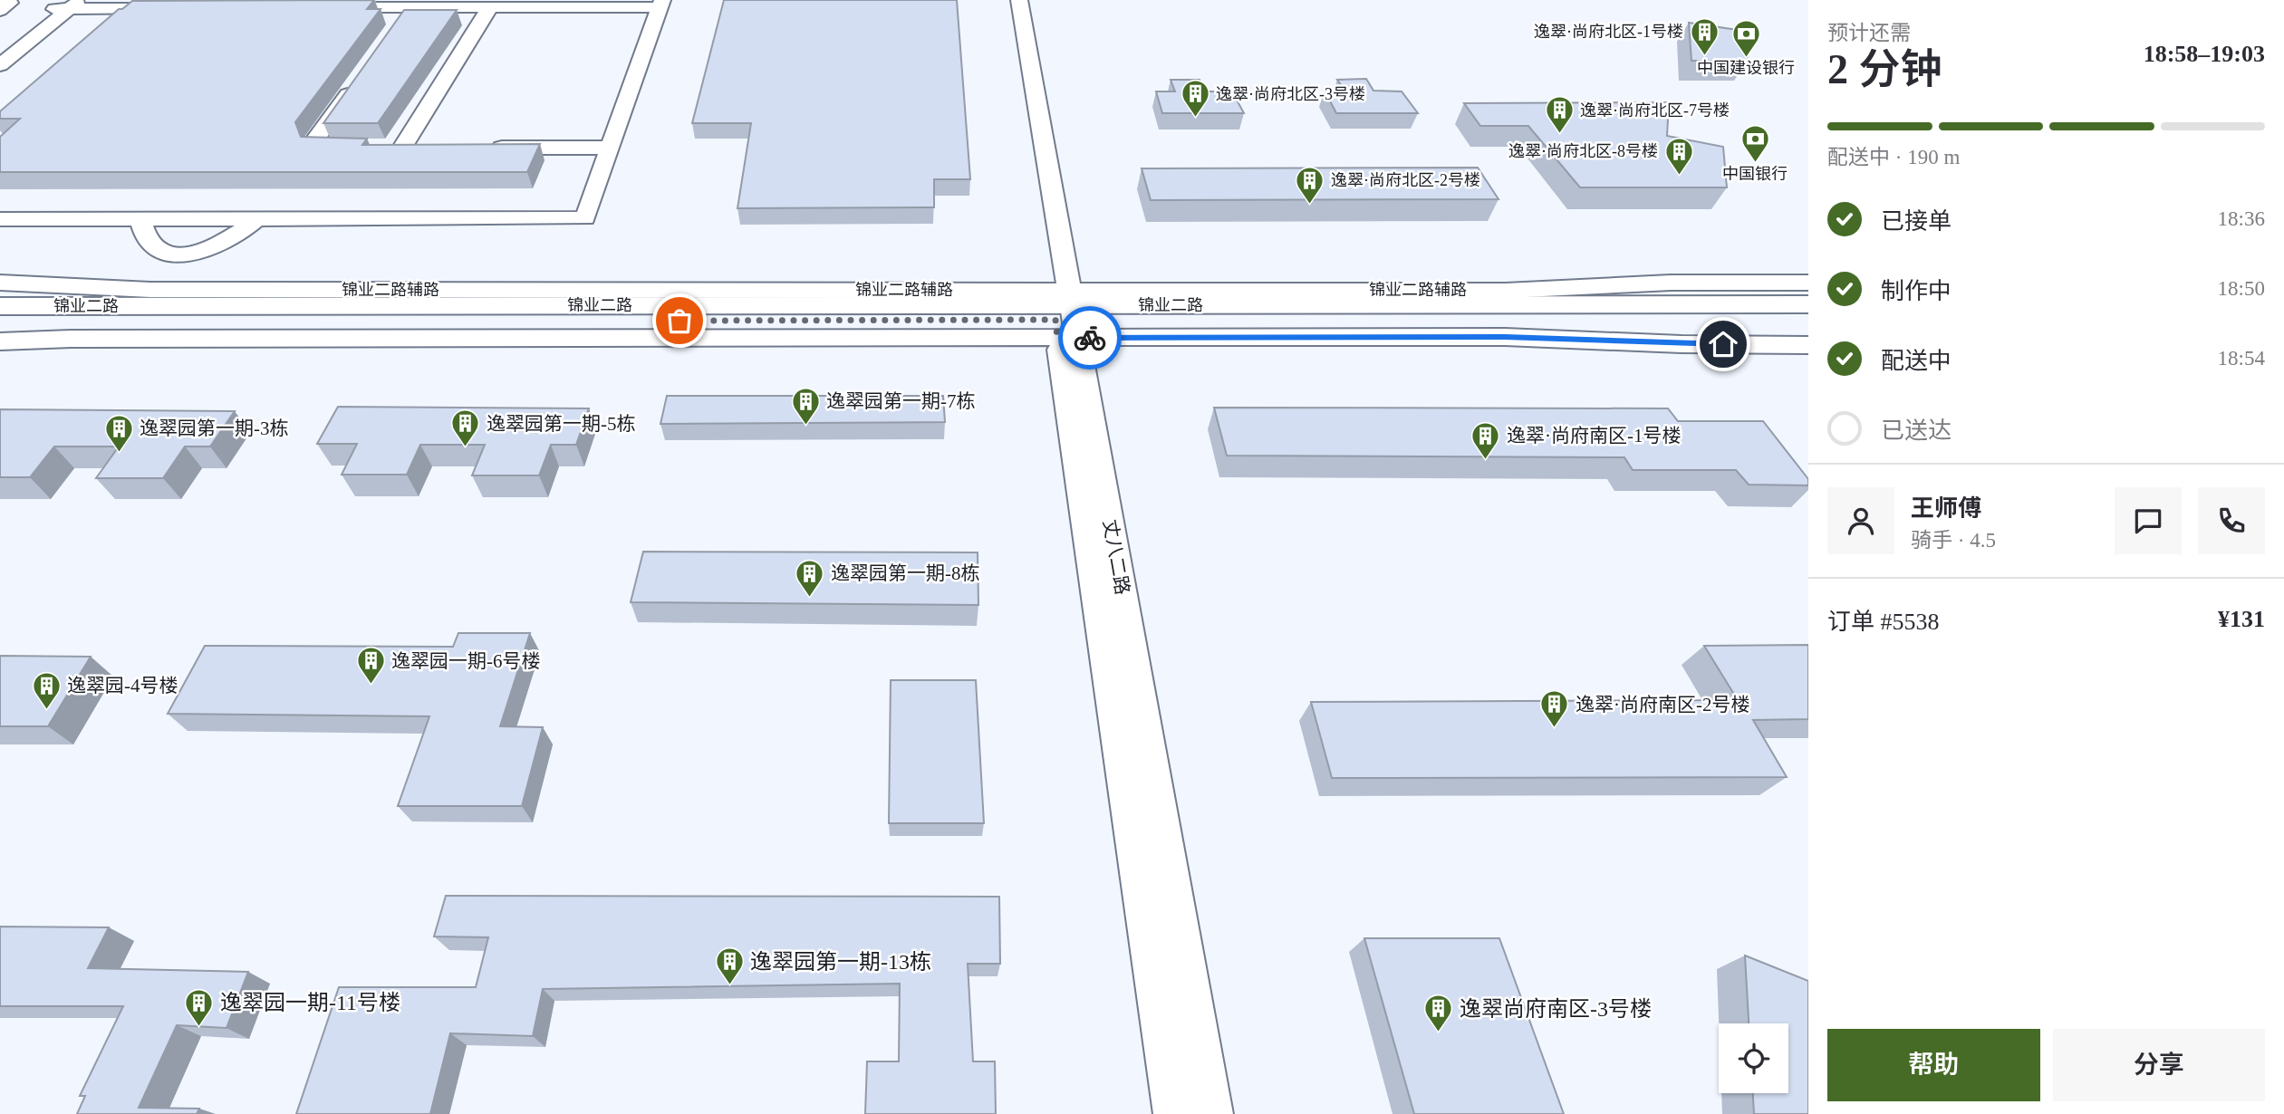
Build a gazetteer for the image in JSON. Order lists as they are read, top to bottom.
{
  "streets": {
    "main road": ["锦业二路"],
    "street": ["锦业二路辅路", "丈八二路"]
  },
  "crossings": [
    ["锦业二路辅路", "锦业二路"],
    ["锦业二路辅路", "丈八二路"],
    ["锦业二路", "丈八二路"]
  ],
  "places": {
    "building": [
      "逸翠·尚府北区-1号楼",
      "逸翠·尚府北区-3号楼",
      "逸翠·尚府北区-7号楼",
      "逸翠·尚府北区-8号楼",
      "逸翠·尚府北区-2号楼",
      "逸翠园第一期-7栋",
      "逸翠园第一期-5栋",
      "逸翠园第一期-3栋",
      "逸翠·尚府南区-1号楼",
      "逸翠园第一期-8栋",
      "逸翠园一期-6号楼",
      "逸翠园-4号楼",
      "逸翠·尚府南区-2号楼",
      "逸翠园第一期-13栋",
      "逸翠园一期-11号楼",
      "逸翠尚府南区-3号楼"
    ],
    "bank": ["中国建设银行", "中国银行"]
  },
  "page": {
    "heading": ["2 分钟", "预计还需", "18:58–19:03"],
    "panel": [
      "王师傅",
      "骑手 · 4.5",
      "订单 #5538",
      "¥131"
    ],
    "bar": "配送中 · 190 m",
    "list": [
      ["已接单", "18:36"],
      ["制作中", "18:50"],
      ["配送中", "18:54"],
      "已送达"
    ],
    "buttons": ["帮助", "分享"]
  }
}
